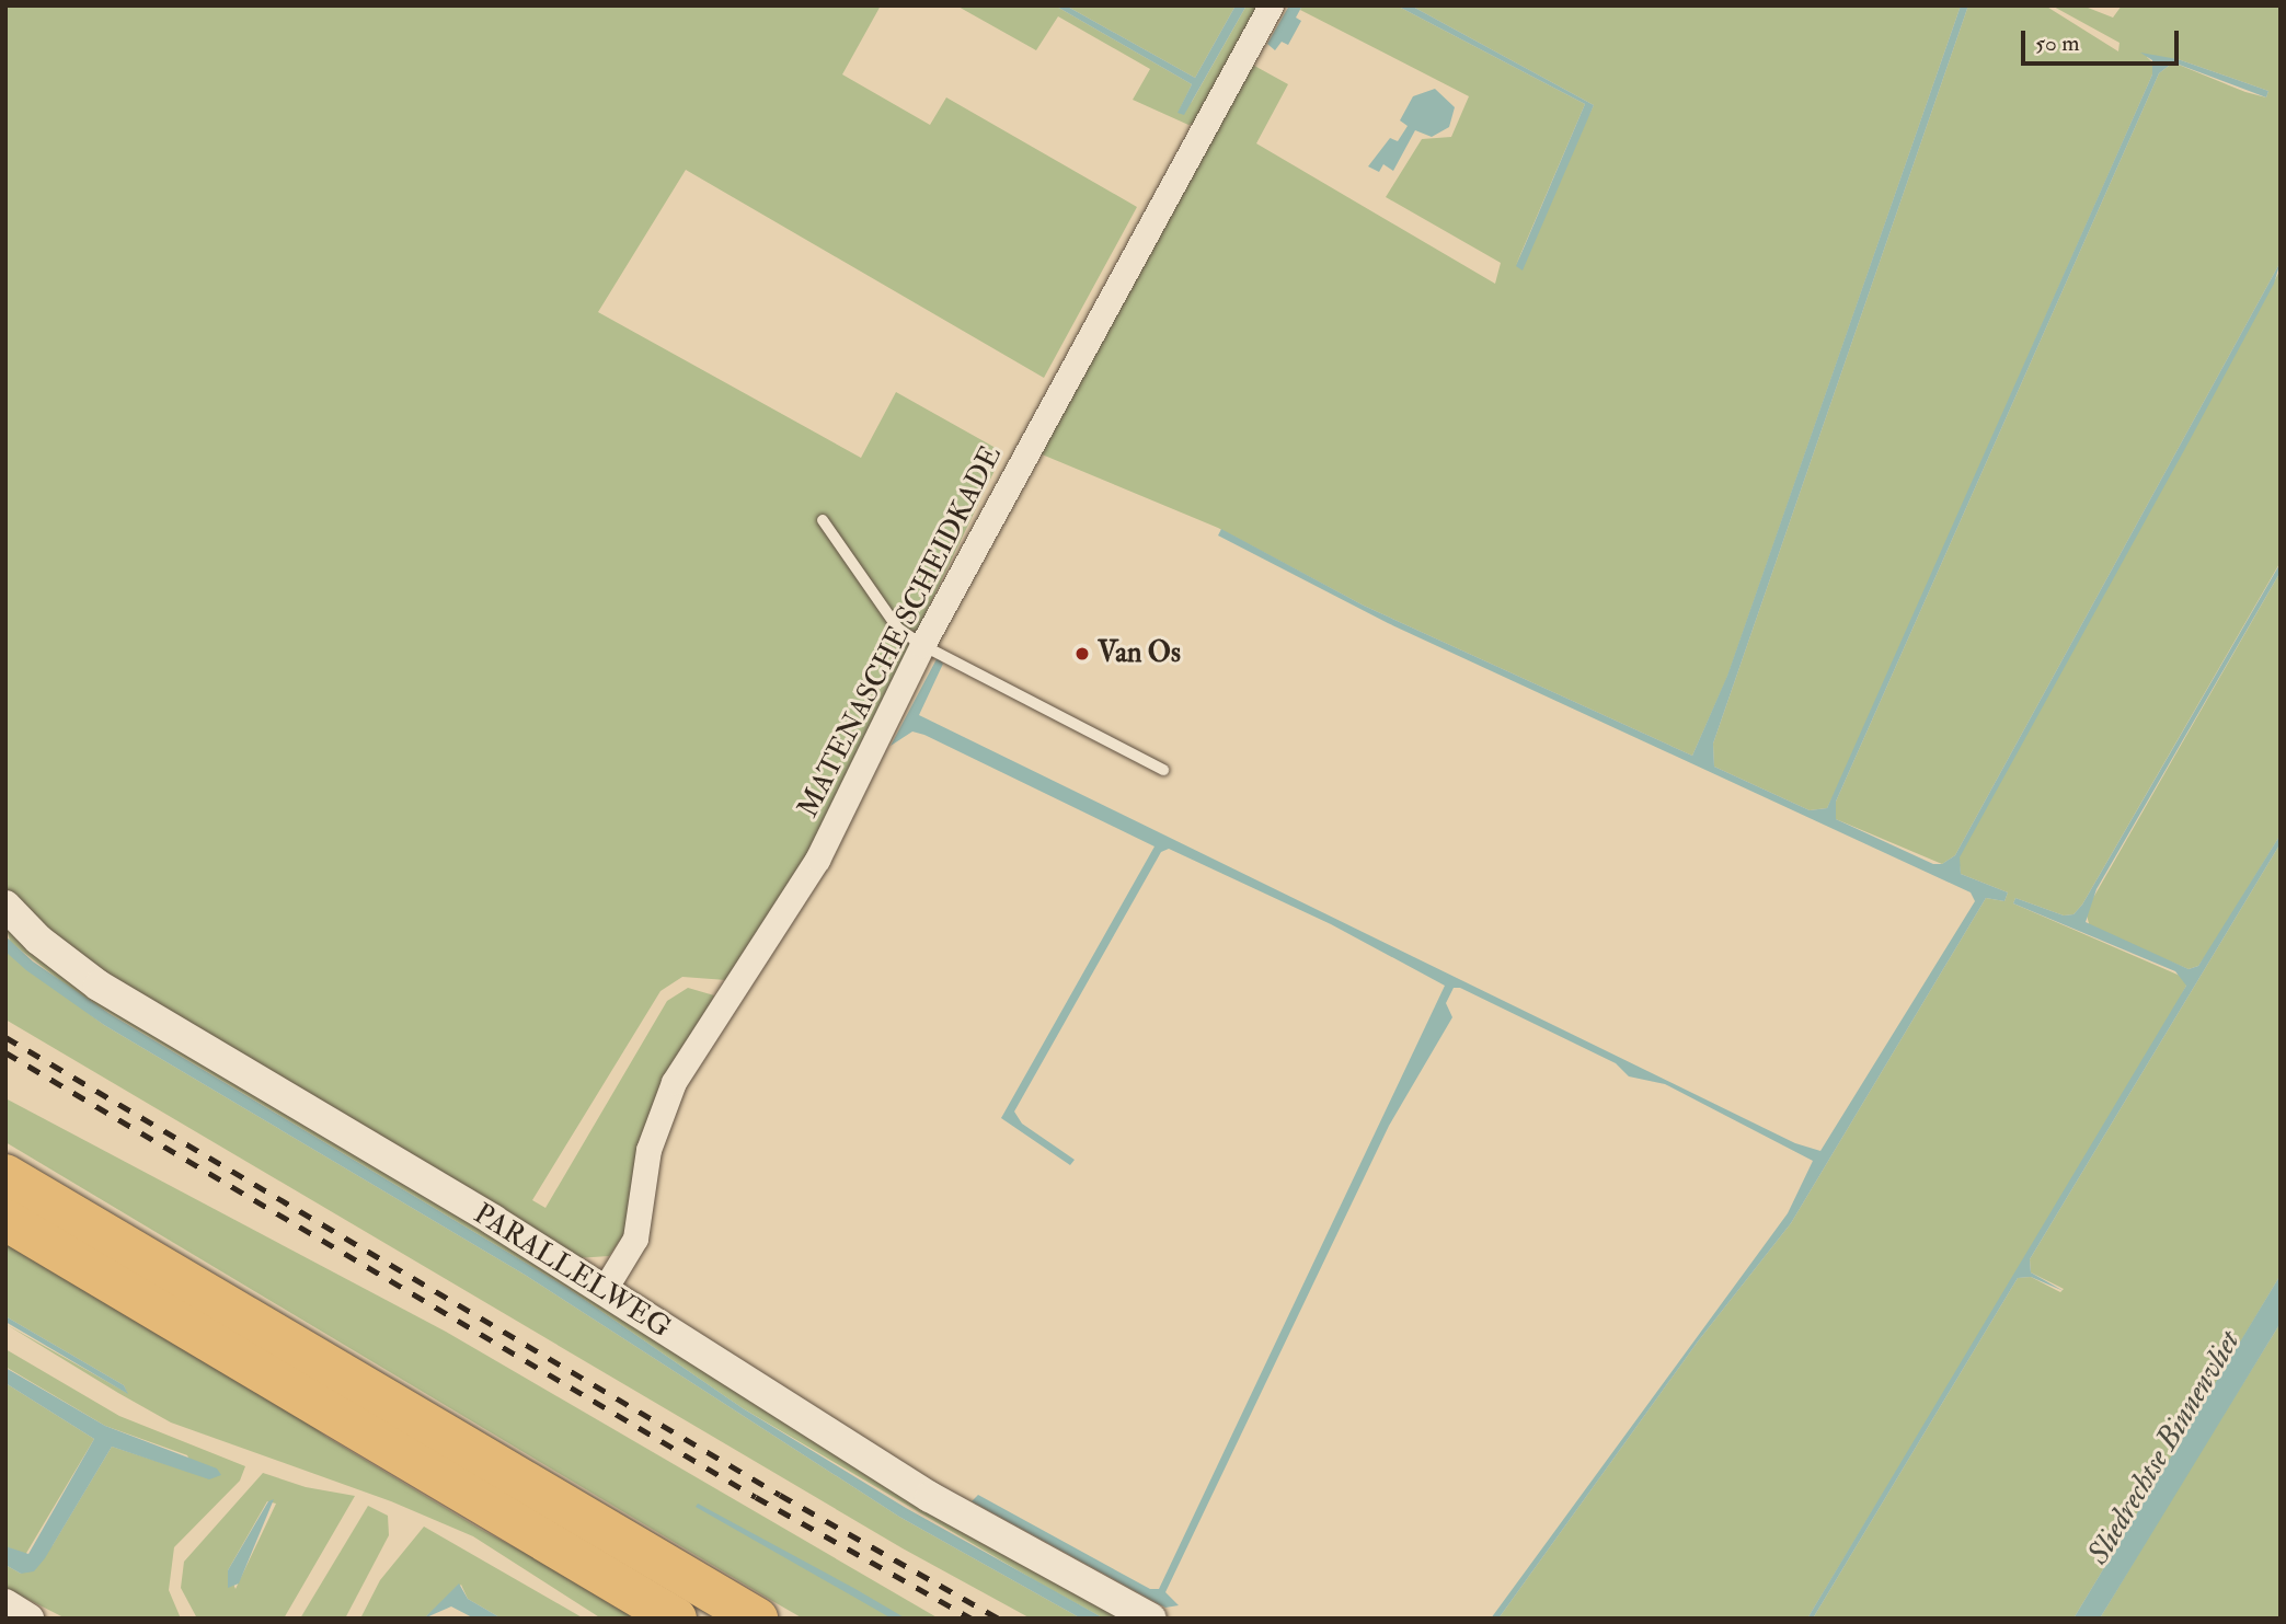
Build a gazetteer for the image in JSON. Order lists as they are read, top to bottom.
{
  "streets": {
    "street": ["MATENASCHE SCHEIDKADE", "PARALLELWEG"]
  },
  "crossings": [
    ["MATENASCHE SCHEIDKADE", "PARALLELWEG"]
  ],
  "water": ["Sliedrechtse Binnenvliet"],
  "places": ["Van Os"],
  "scale_bar": "50 m"
}
